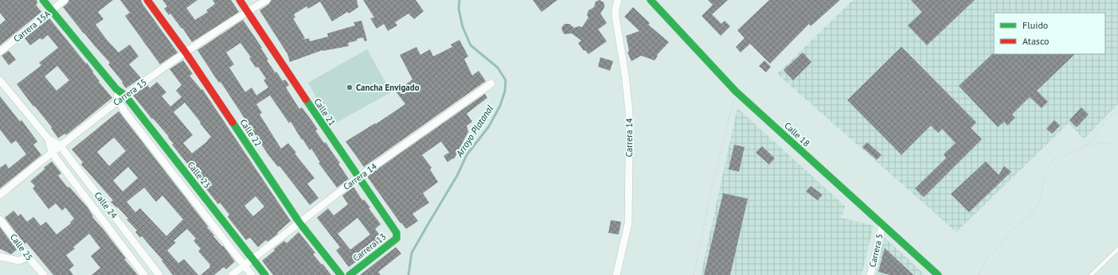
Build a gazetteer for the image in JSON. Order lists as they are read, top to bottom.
{
  "streets": {
    "street": [
      "Carrera 15A",
      "Carrera 15",
      "Calle 21",
      "Calle 22",
      "Calle 18",
      "Carrera 14",
      "Calle 23",
      "Calle 24",
      "Calle 25",
      "Carrera 13",
      "Carrera 5"
    ]
  },
  "crossings": [
    ["Carrera 15A", "Calle 23"],
    ["Carrera 15", "Calle 21"],
    ["Carrera 15", "Calle 22"],
    ["Carrera 15", "Calle 23"],
    ["Carrera 15", "Calle 24"],
    ["Calle 21", "Carrera 14"],
    ["Calle 21", "Carrera 13"],
    ["Calle 22", "Carrera 14"],
    ["Calle 18", "Carrera 5"],
    ["Carrera 14", "Calle 23"]
  ],
  "water": ["Arroyo Platanal"],
  "places": ["Cancha Envigado"],
  "legend": ["Fluido", "Atasco"]
}
